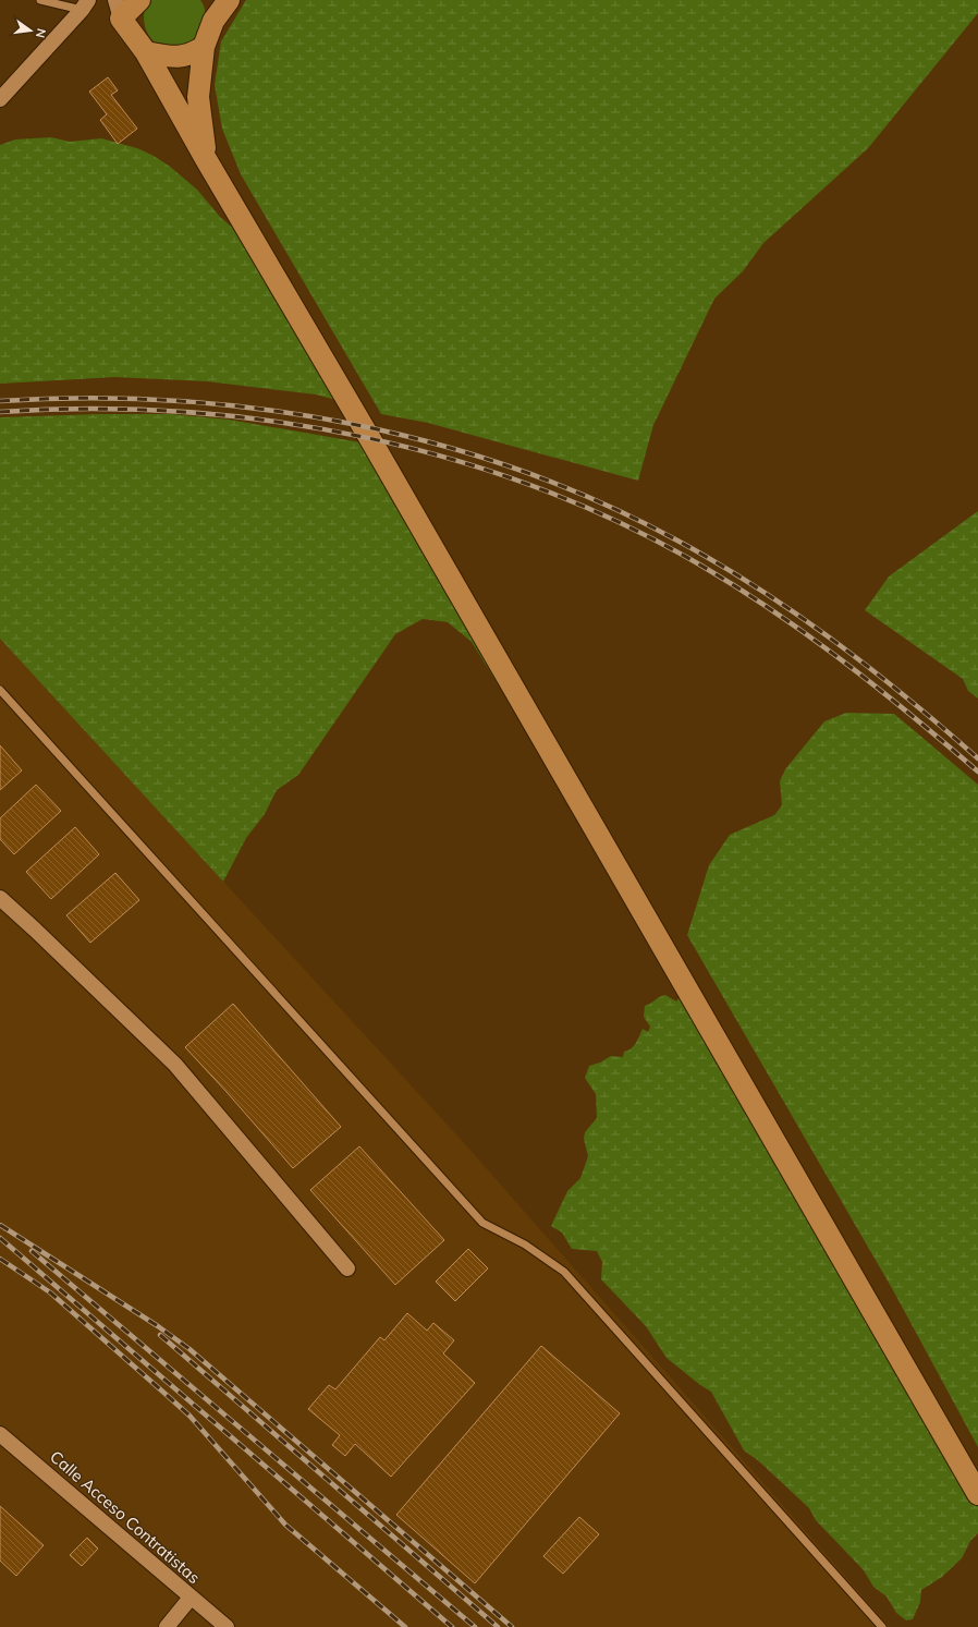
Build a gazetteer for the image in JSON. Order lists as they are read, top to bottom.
{
  "streets": {
    "street": ["Calle Acceso Contratistas"]
  },
  "north": "right"
}
